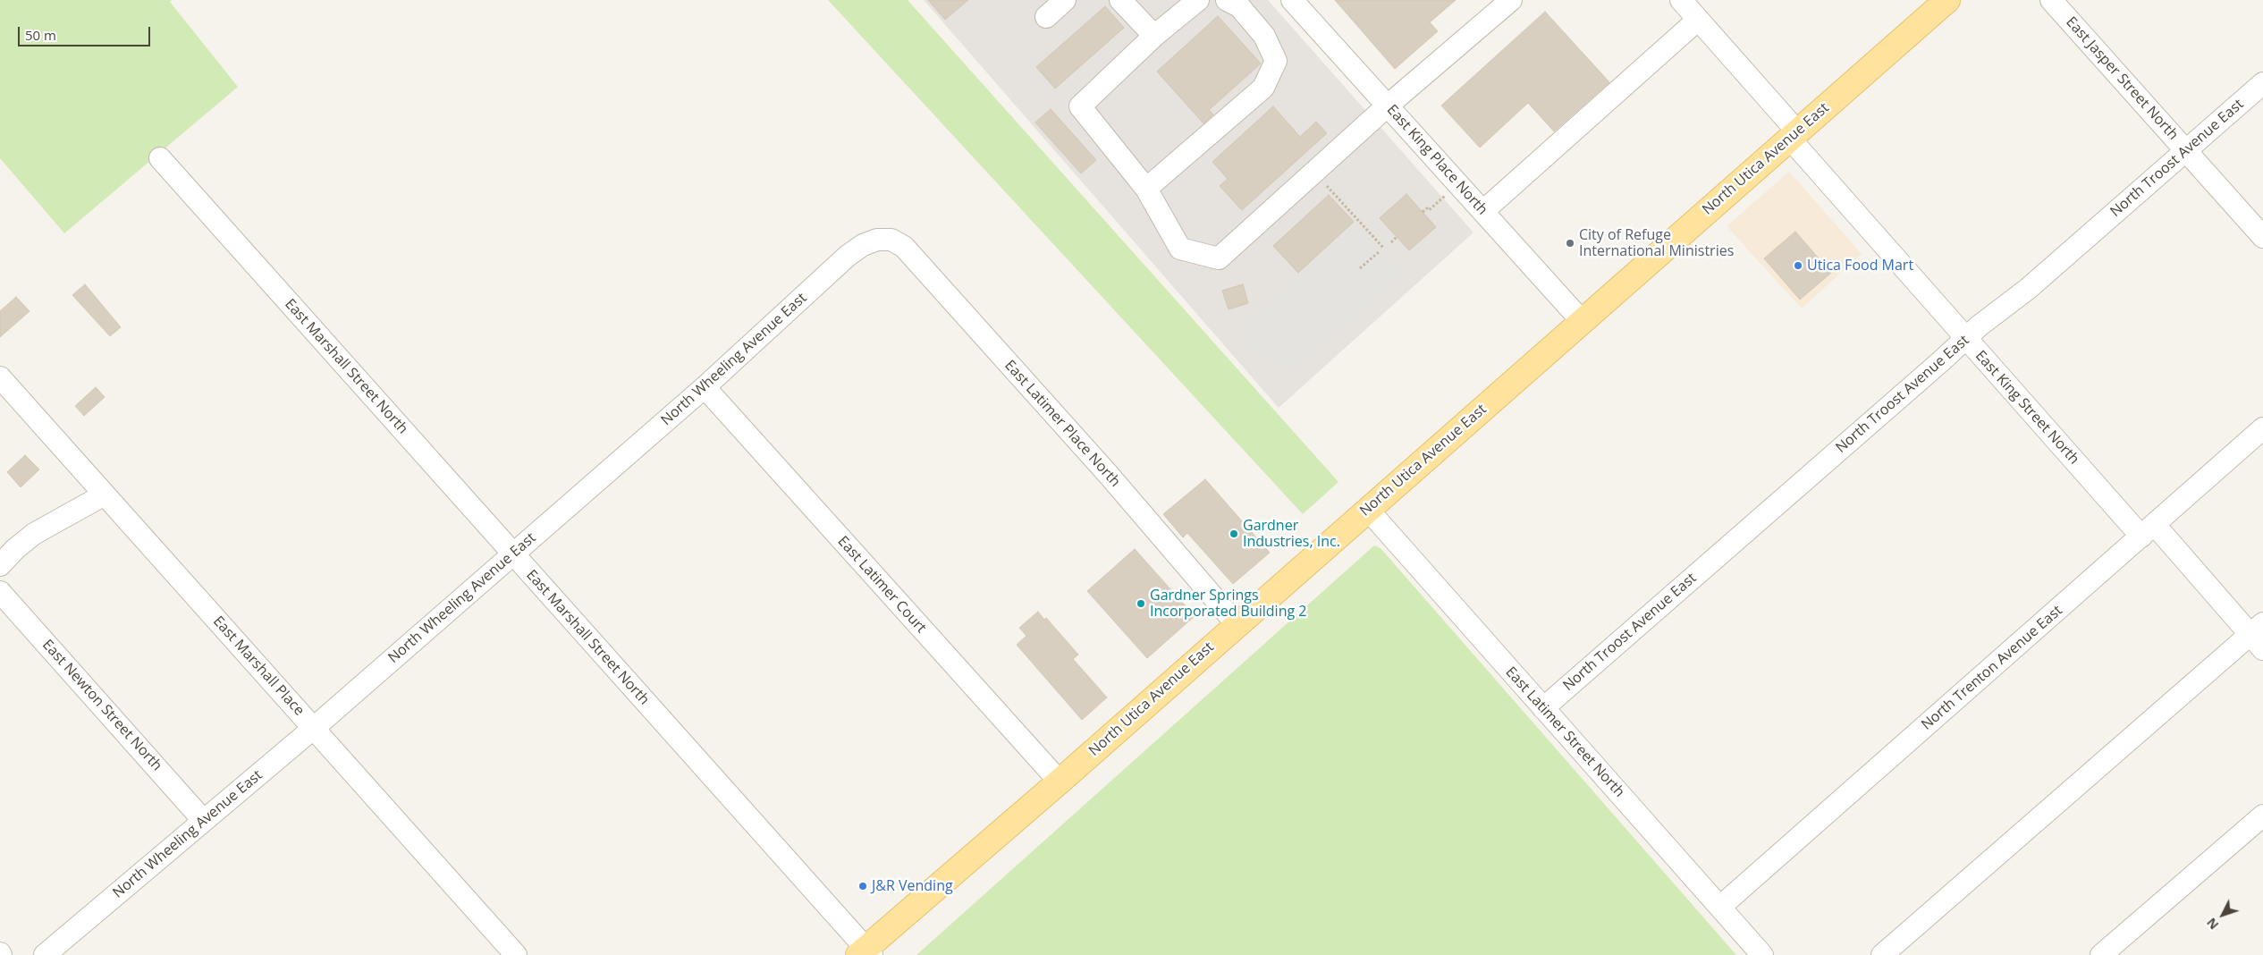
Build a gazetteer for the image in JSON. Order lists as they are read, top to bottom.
{
  "streets": {
    "main road": ["North Utica Avenue East"],
    "street": [
      "East Jasper Street North",
      "North Troost Avenue East",
      "East King Place North",
      "North Wheeling Avenue East",
      "East Marshall Street North",
      "East King Street North",
      "East Latimer Place North",
      "East Latimer Court",
      "East Marshall Place",
      "North Trenton Avenue East",
      "East Newton Street North",
      "East Latimer Street North"
    ]
  },
  "crossings": [
    ["East Jasper Street North", "North Troost Avenue East"],
    ["North Troost Avenue East", "East King Street North"],
    ["North Troost Avenue East", "East Latimer Street North"],
    ["North Utica Avenue East", "East King Place North"],
    ["North Utica Avenue East", "East Marshall Street North"],
    ["North Utica Avenue East", "East King Street North"],
    ["North Utica Avenue East", "East Latimer Place North"],
    ["North Utica Avenue East", "East Latimer Court"],
    ["North Utica Avenue East", "East Latimer Street North"],
    ["North Wheeling Avenue East", "East Marshall Street North"],
    ["North Wheeling Avenue East", "East Latimer Place North"],
    ["North Wheeling Avenue East", "East Latimer Court"],
    ["North Wheeling Avenue East", "East Marshall Place"],
    ["North Wheeling Avenue East", "East Newton Street North"],
    ["East King Street North", "North Trenton Avenue East"],
    ["North Trenton Avenue East", "East Latimer Street North"]
  ],
  "places": [
    "City of Refuge International Ministries",
    "Utica Food Mart",
    "Gardner Industries, Inc.",
    "Gardner Springs Incorporated Building 2",
    "J&R Vending"
  ],
  "scale_bar": "50 m",
  "north": "bottom left"
}
